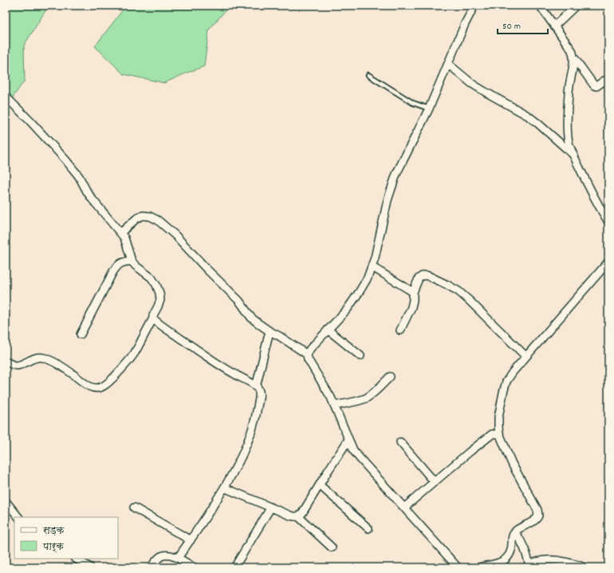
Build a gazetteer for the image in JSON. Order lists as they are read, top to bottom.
{
  "legend": ["सड़क", "पार्क"],
  "scale_bar": "50 m"
}
